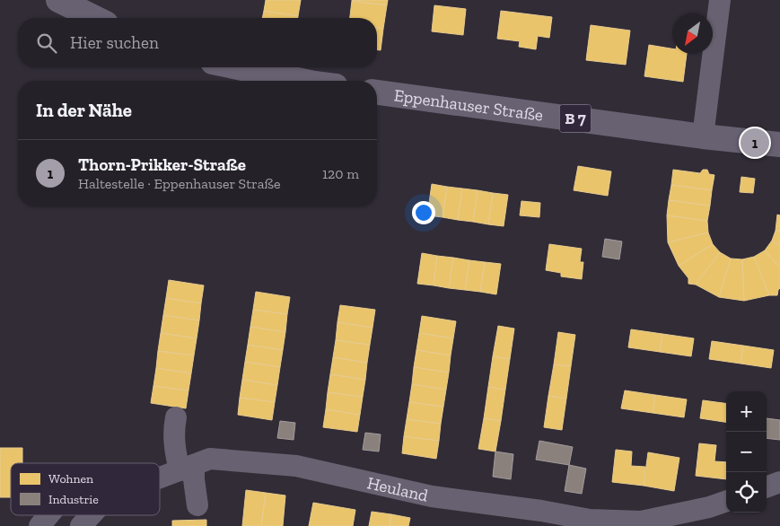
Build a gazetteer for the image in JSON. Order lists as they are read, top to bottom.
{
  "streets": {
    "main road": ["Eppenhauser Straße", "B 7"],
    "street": ["Heuland"]
  },
  "legend": ["Wohnen", "Industrie"],
  "north": "bottom left",
  "page": {
    "search": "Hier suchen",
    "heading": "In der Nähe",
    "pins": "1",
    "list": [
      {
        "mark": "1",
        "name": "Thorn-Prikker-Straße",
        "note": "Haltestelle · Eppenhauser Straße",
        "value": "120 m"
      }
    ],
    "map_buttons": ["+", "−"]
  }
}
